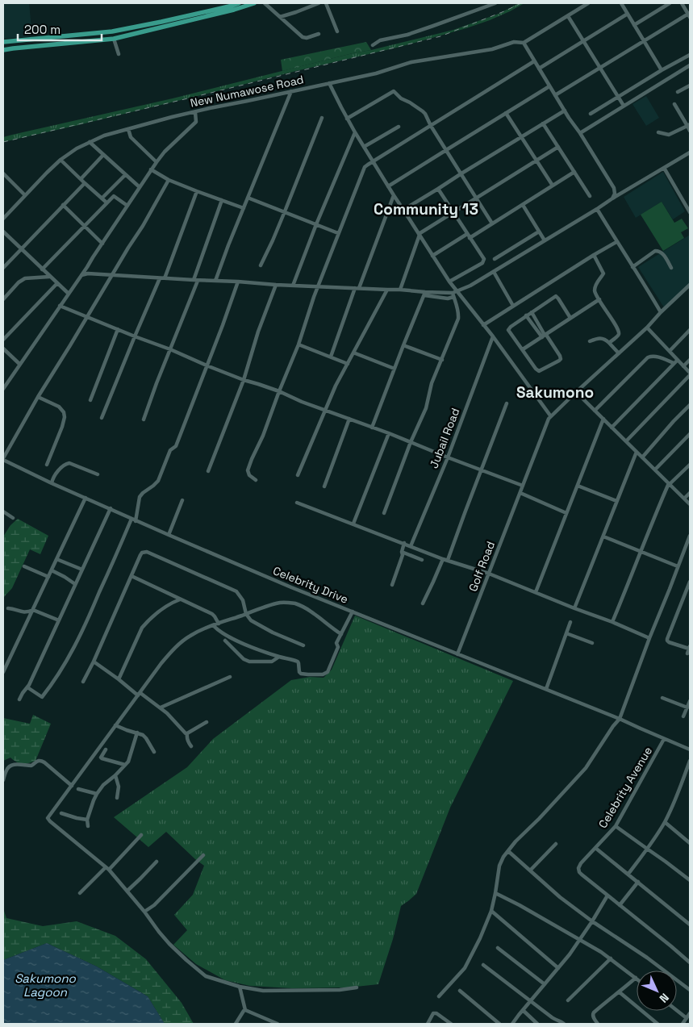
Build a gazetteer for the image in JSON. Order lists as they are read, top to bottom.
{
  "streets": {
    "street": [
      "New Numawose Road",
      "Jubail Road",
      "Golf Road",
      "Celebrity Drive",
      "Celebrity Avenue"
    ]
  },
  "crossings": [
    ["Golf Road", "Celebrity Drive"],
    ["Celebrity Drive", "Celebrity Avenue"]
  ],
  "districts": ["Community 13", "Sakumono"],
  "water": ["Sakumono Lagoon"],
  "scale_bar": "200 m",
  "north": "bottom right"
}
